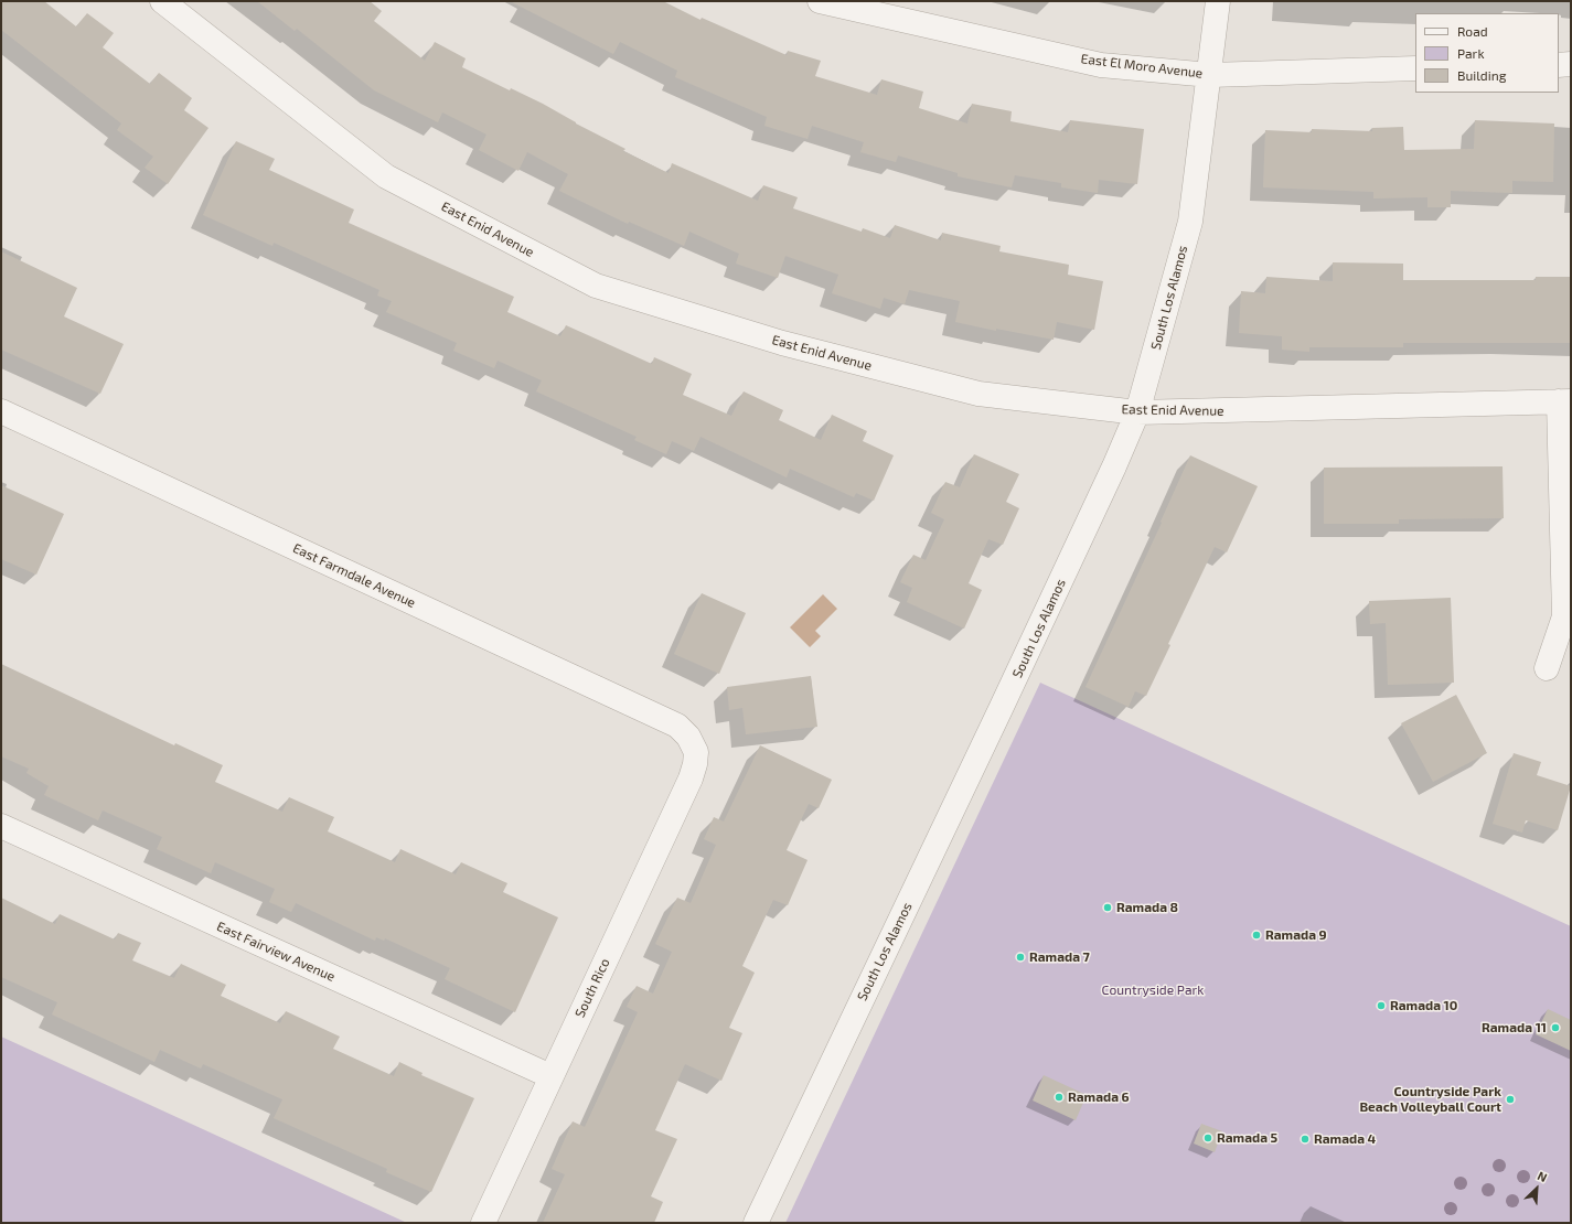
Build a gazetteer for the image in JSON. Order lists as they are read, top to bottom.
{
  "streets": {
    "street": [
      "East El Moro Avenue",
      "East Enid Avenue",
      "South Los Alamos",
      "East Farmdale Avenue",
      "East Fairview Avenue",
      "South Rico"
    ]
  },
  "crossings": [
    ["East El Moro Avenue", "South Los Alamos"],
    ["East Enid Avenue", "South Los Alamos"],
    ["East Farmdale Avenue", "South Rico"],
    ["East Fairview Avenue", "South Rico"]
  ],
  "parks": ["Countryside Park"],
  "places": [
    "Ramada 8",
    "Ramada 9",
    "Ramada 7",
    "Ramada 10",
    "Ramada 11",
    "Ramada 6",
    "Countryside Park Beach Volleyball Court",
    "Ramada 5",
    "Ramada 4"
  ],
  "legend": ["Road", "Park", "Building"],
  "north": "top right"
}
